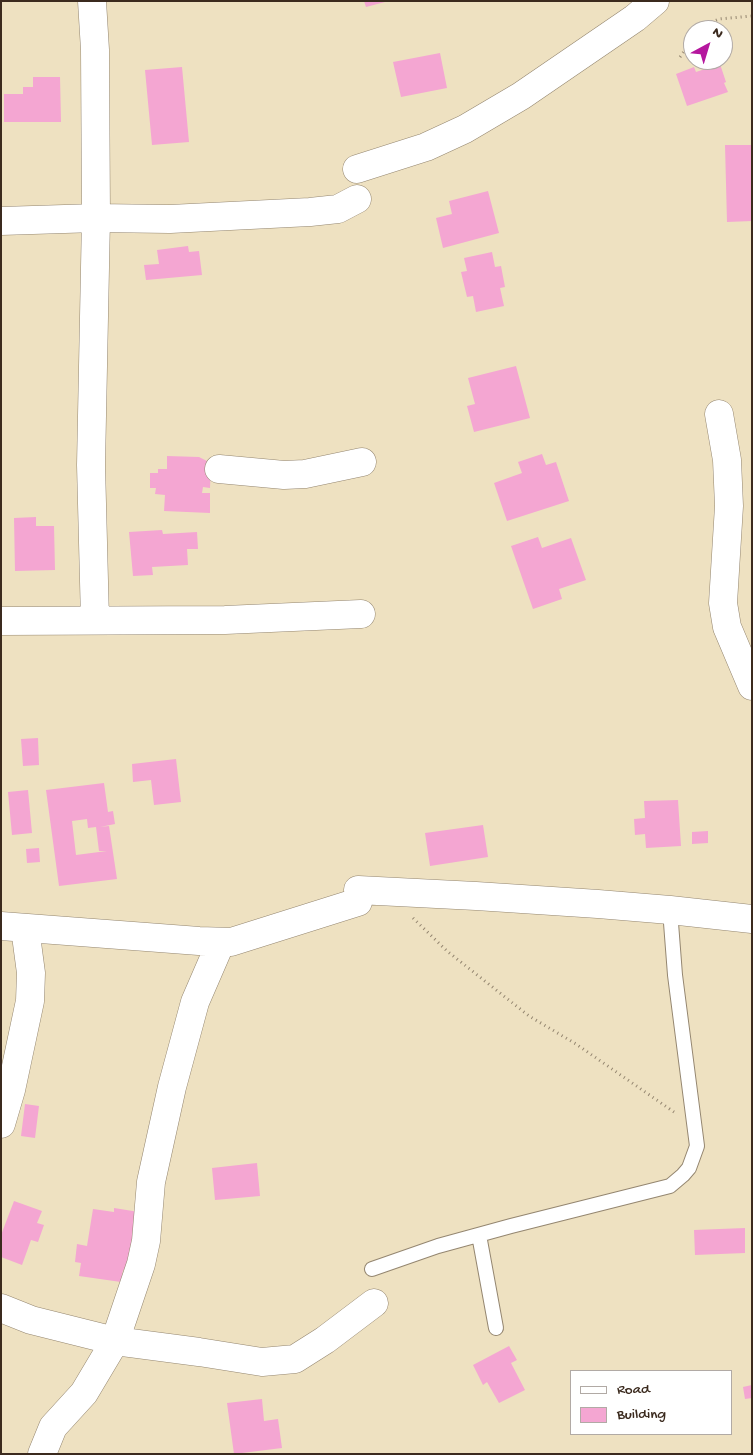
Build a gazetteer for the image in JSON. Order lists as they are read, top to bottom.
{
  "legend": ["Road", "Building"],
  "north": "top right"
}
